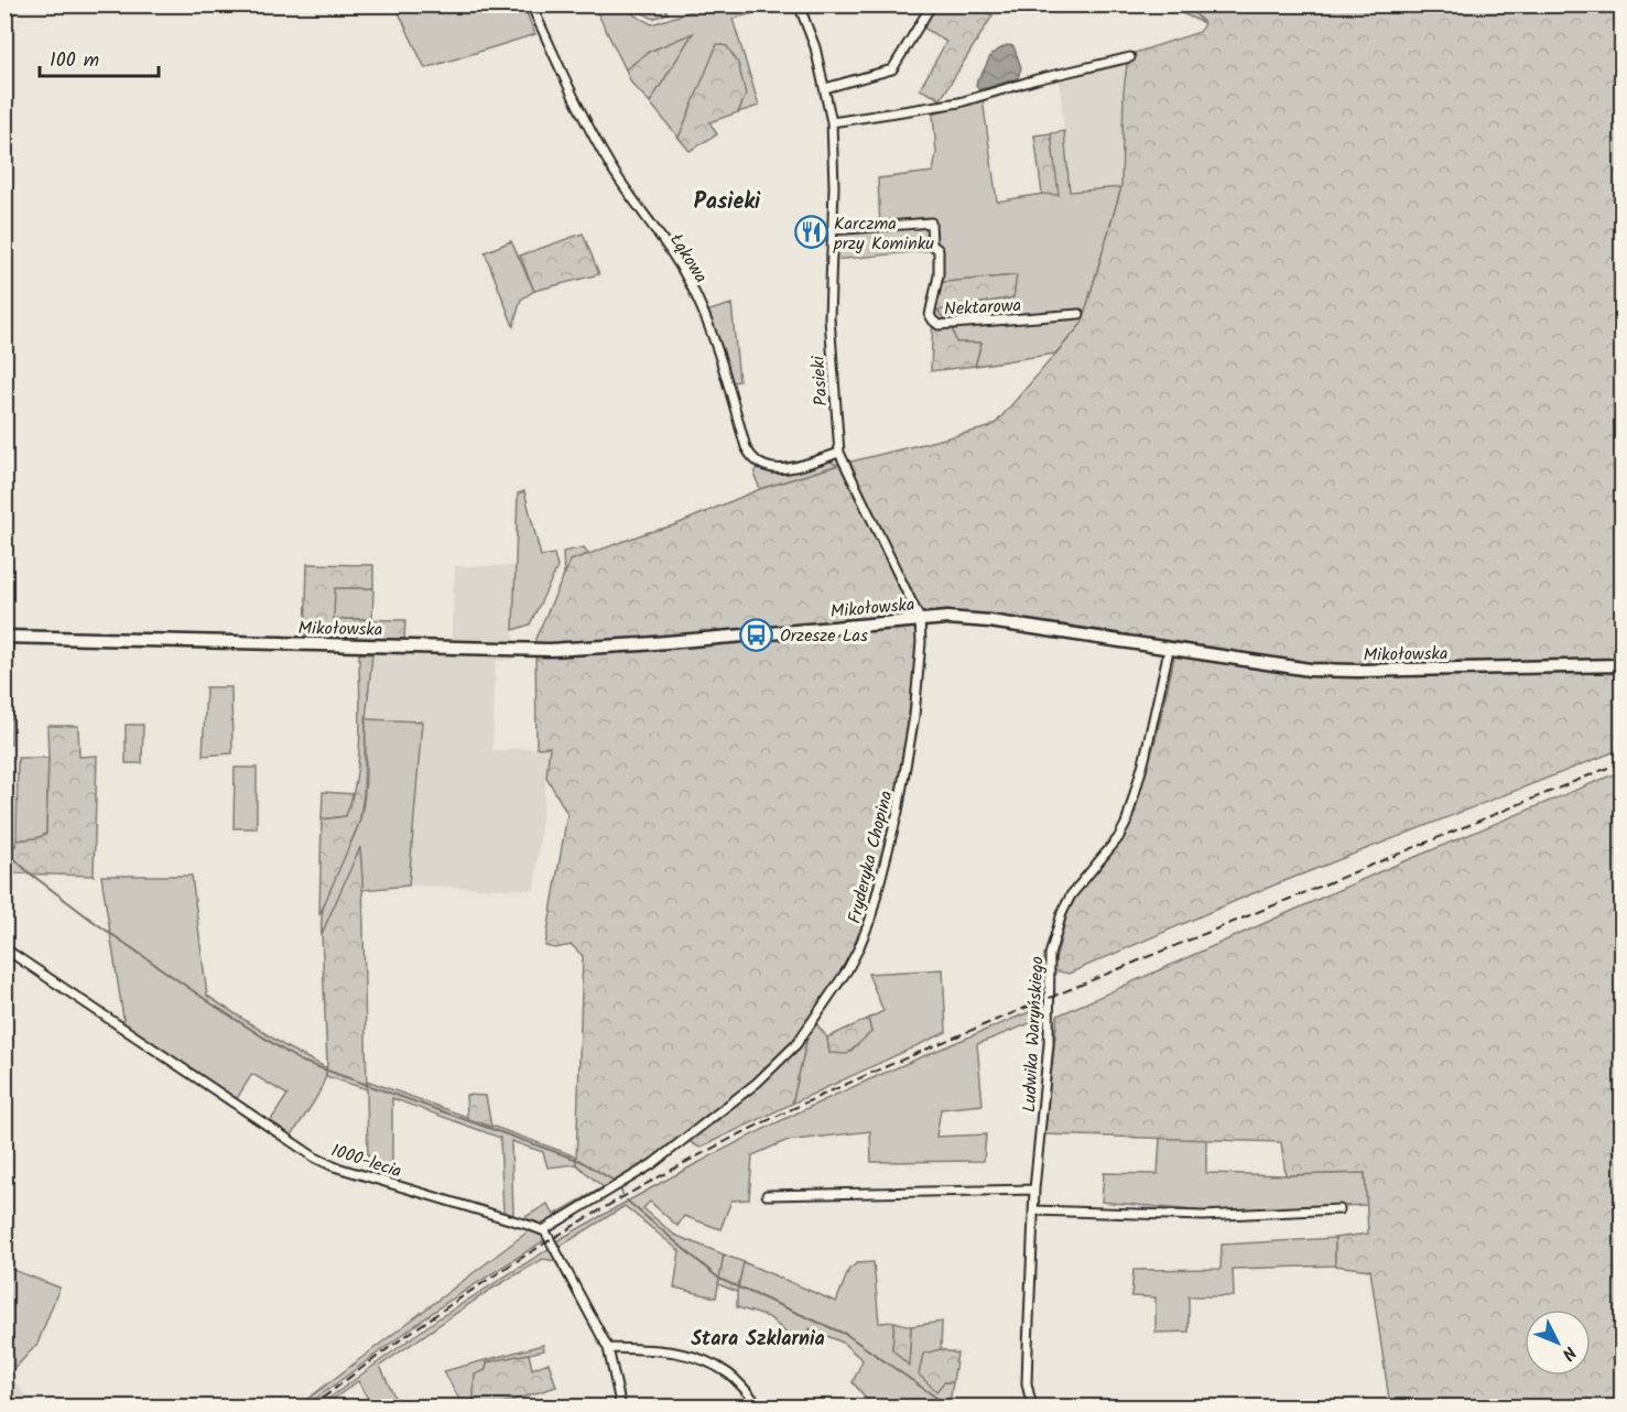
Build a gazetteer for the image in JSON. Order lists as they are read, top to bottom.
{
  "streets": {
    "main road": ["Mikołowska"],
    "street": [
      "Łąkowa",
      "Nektarowa",
      "Pasieki",
      "Fryderyka Chopina",
      "Ludwika Waryńskiego",
      "1000-lecia"
    ]
  },
  "crossings": [
    ["Łąkowa", "Pasieki"],
    ["Nektarowa", "Pasieki"],
    ["Pasieki", "Mikołowska"],
    ["Pasieki", "Fryderyka Chopina"],
    ["Mikołowska", "Fryderyka Chopina"],
    ["Mikołowska", "Ludwika Waryńskiego"],
    ["Fryderyka Chopina", "1000-lecia"]
  ],
  "districts": ["Pasieki", "Stara Szklarnia"],
  "places": {
    "restaurant": ["Karczma przy Kominku"],
    "bus stop": ["Orzesze Las"]
  },
  "scale_bar": "100 m",
  "north": "bottom right"
}
